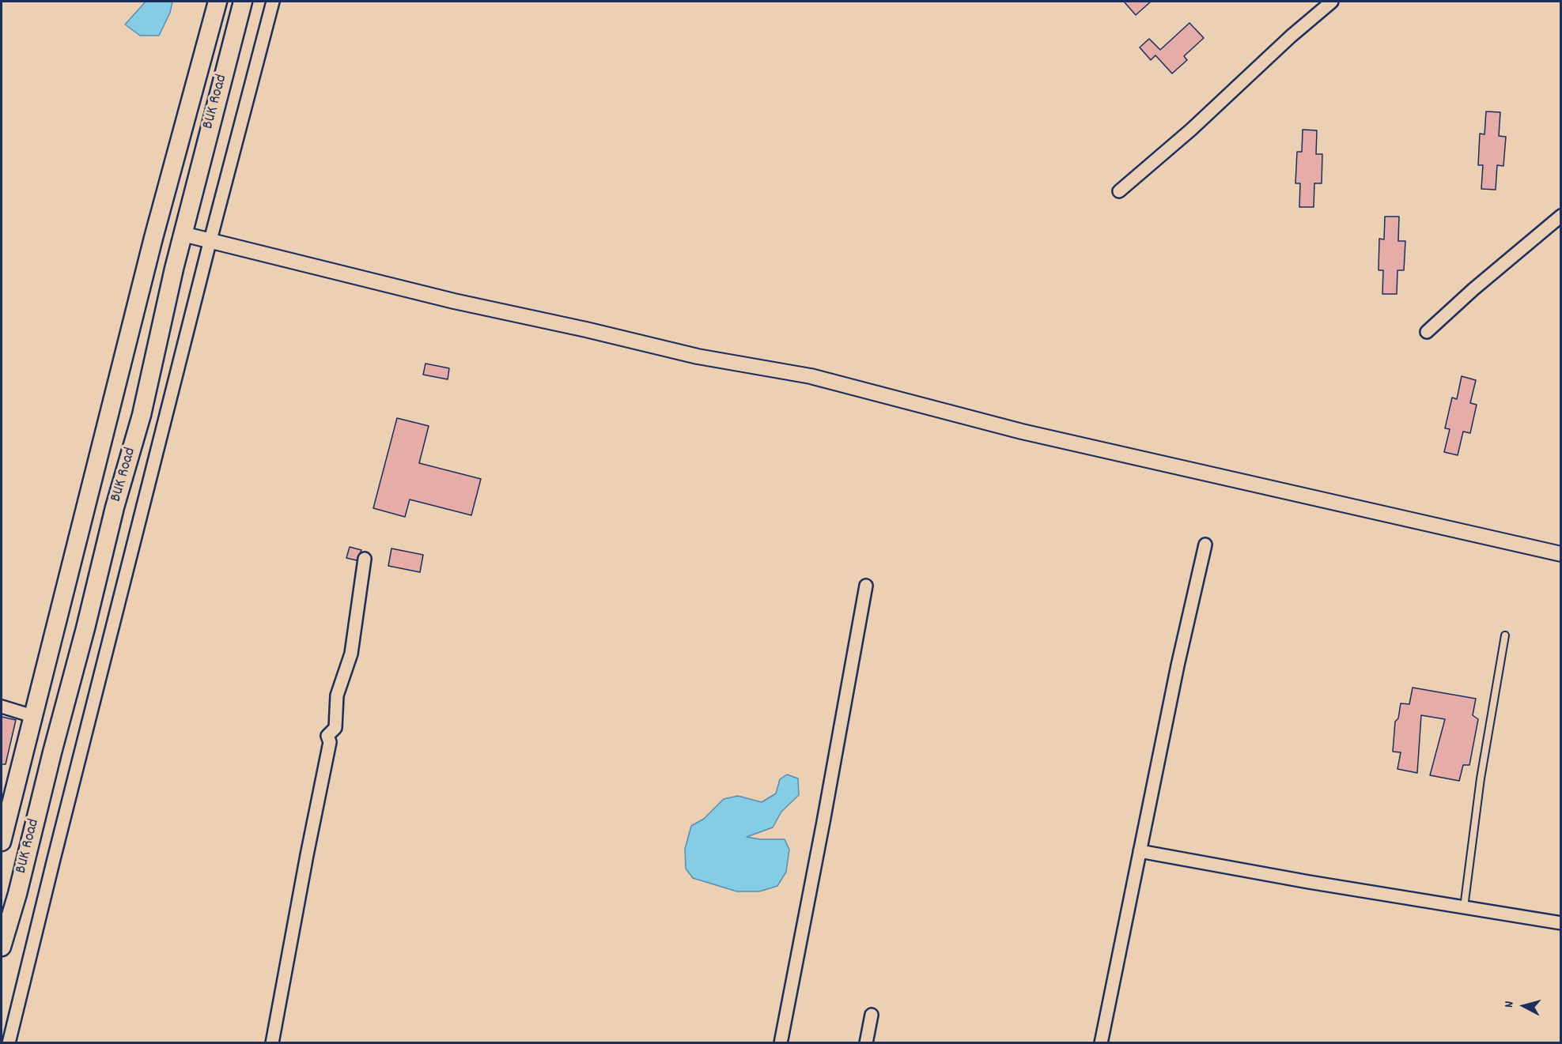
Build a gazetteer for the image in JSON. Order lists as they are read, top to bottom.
{
  "streets": {
    "main road": ["BUK Road"]
  },
  "north": "left"
}
